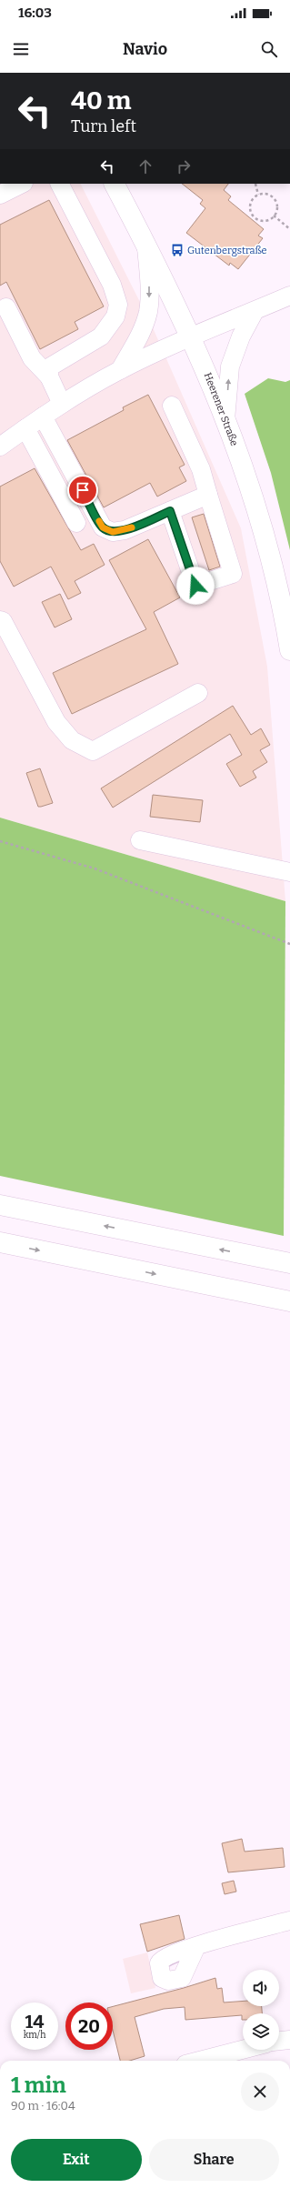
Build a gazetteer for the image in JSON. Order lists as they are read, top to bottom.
{
  "streets": {
    "main road": ["Heerener Straße"]
  },
  "places": {
    "bus stop": ["Gutenbergstraße"]
  },
  "page": {
    "status": "16:03",
    "header": "Navio",
    "turn": ["40 m", "Turn left"],
    "speed": "14 km/h",
    "limit": "20",
    "heading": ["1 min", "90 m · 16:04"],
    "buttons": ["Exit", "Share"]
  }
}
